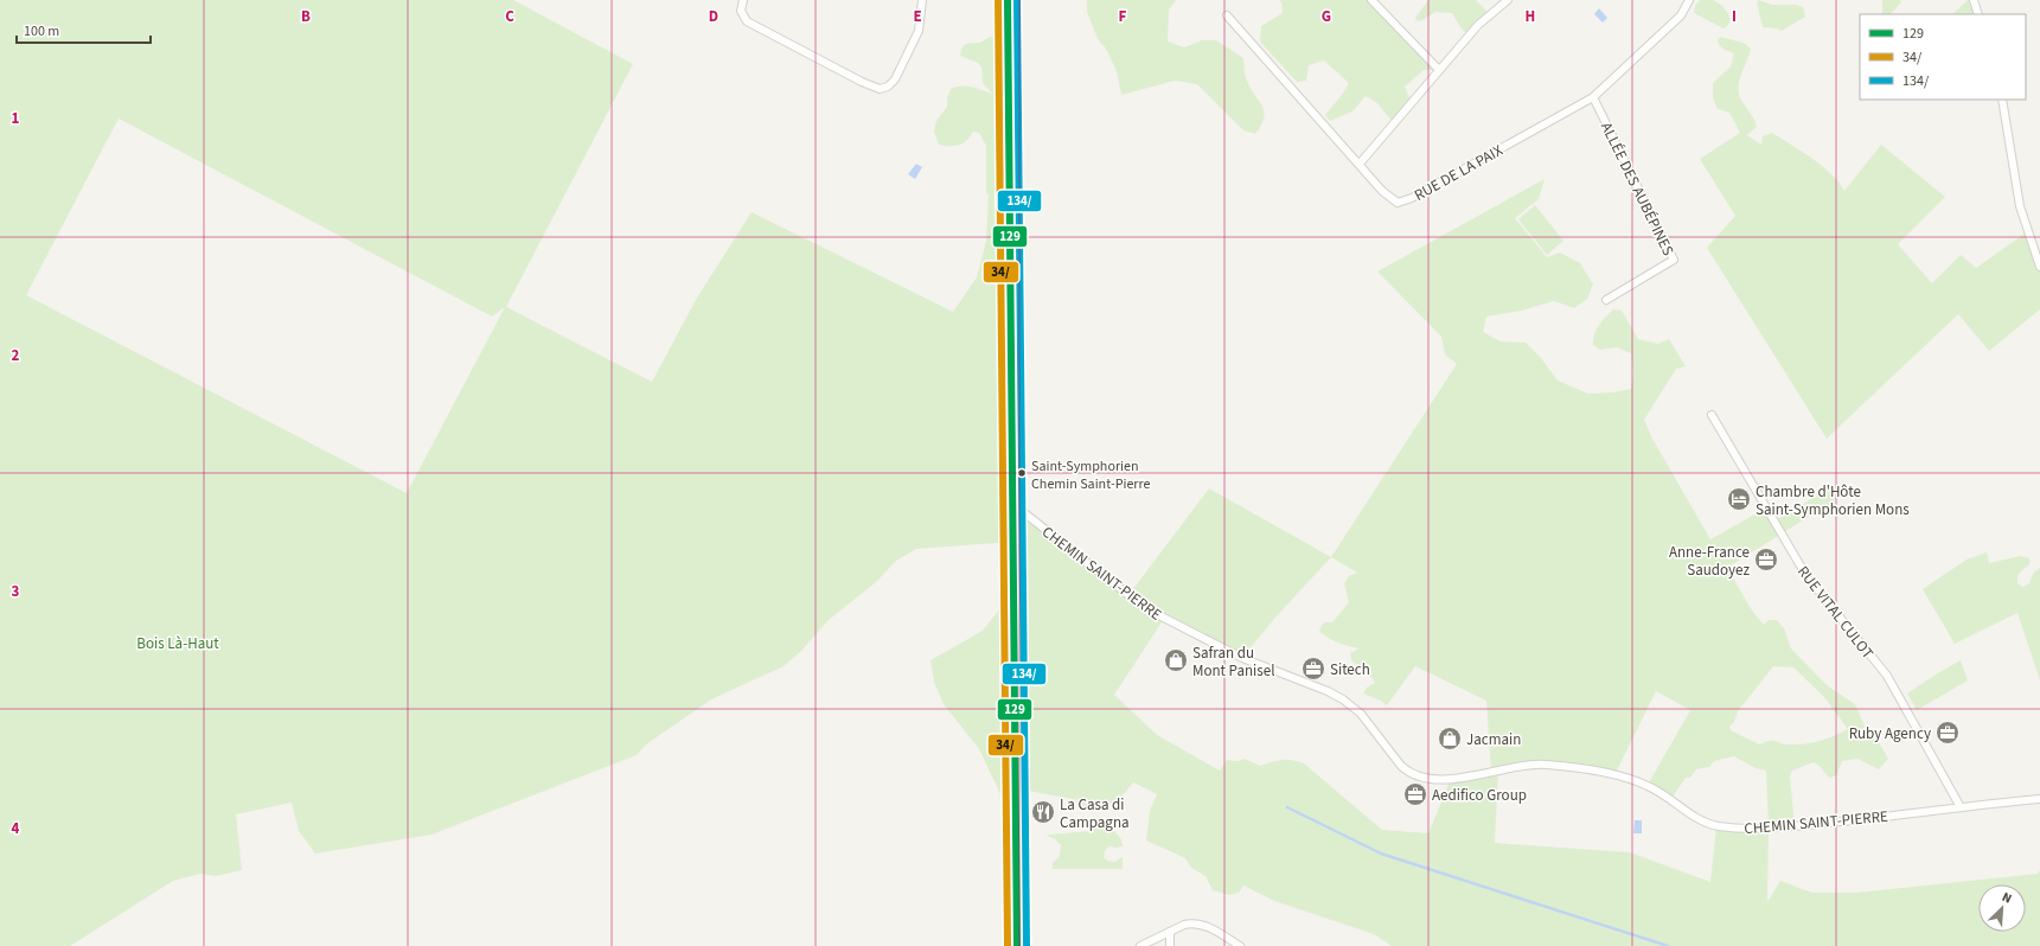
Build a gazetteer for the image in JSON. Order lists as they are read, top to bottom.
{
  "streets": {
    "street": [
      "RUE DE LA PAIX",
      "ALLÉE DES AUBÉPINES",
      "CHEMIN SAINT-PIERRE",
      "RUE VITAL CULOT"
    ]
  },
  "crossings": [
    ["RUE DE LA PAIX", "ALLÉE DES AUBÉPINES"],
    ["CHEMIN SAINT-PIERRE", "RUE VITAL CULOT"]
  ],
  "parks": ["Bois Là-Haut"],
  "places": {
    "other": ["Saint-Symphorien Chemin Saint-Pierre"],
    "hotel": ["Chambre d'Hôte Saint-Symphorien Mons"],
    "office": [
      "Anne-France Saudoyez",
      "Sitech",
      "Ruby Agency",
      "Aedifico Group"
    ],
    "shop": ["Safran du Mont Panisel", "Jacmain"],
    "restaurant": ["La Casa di Campagna"]
  },
  "lines": ["transit line 129", "transit line 34/", "transit line 134/"],
  "legend": ["129", "34/", "134/"],
  "scale_bar": "100 m",
  "north": "top right",
  "grid": {
    "columns": [
      "B",
      "C",
      "D",
      "E",
      "F",
      "G",
      "H",
      "I"
    ],
    "rows": [
      "1",
      "2",
      "3",
      "4"
    ]
  }
}
